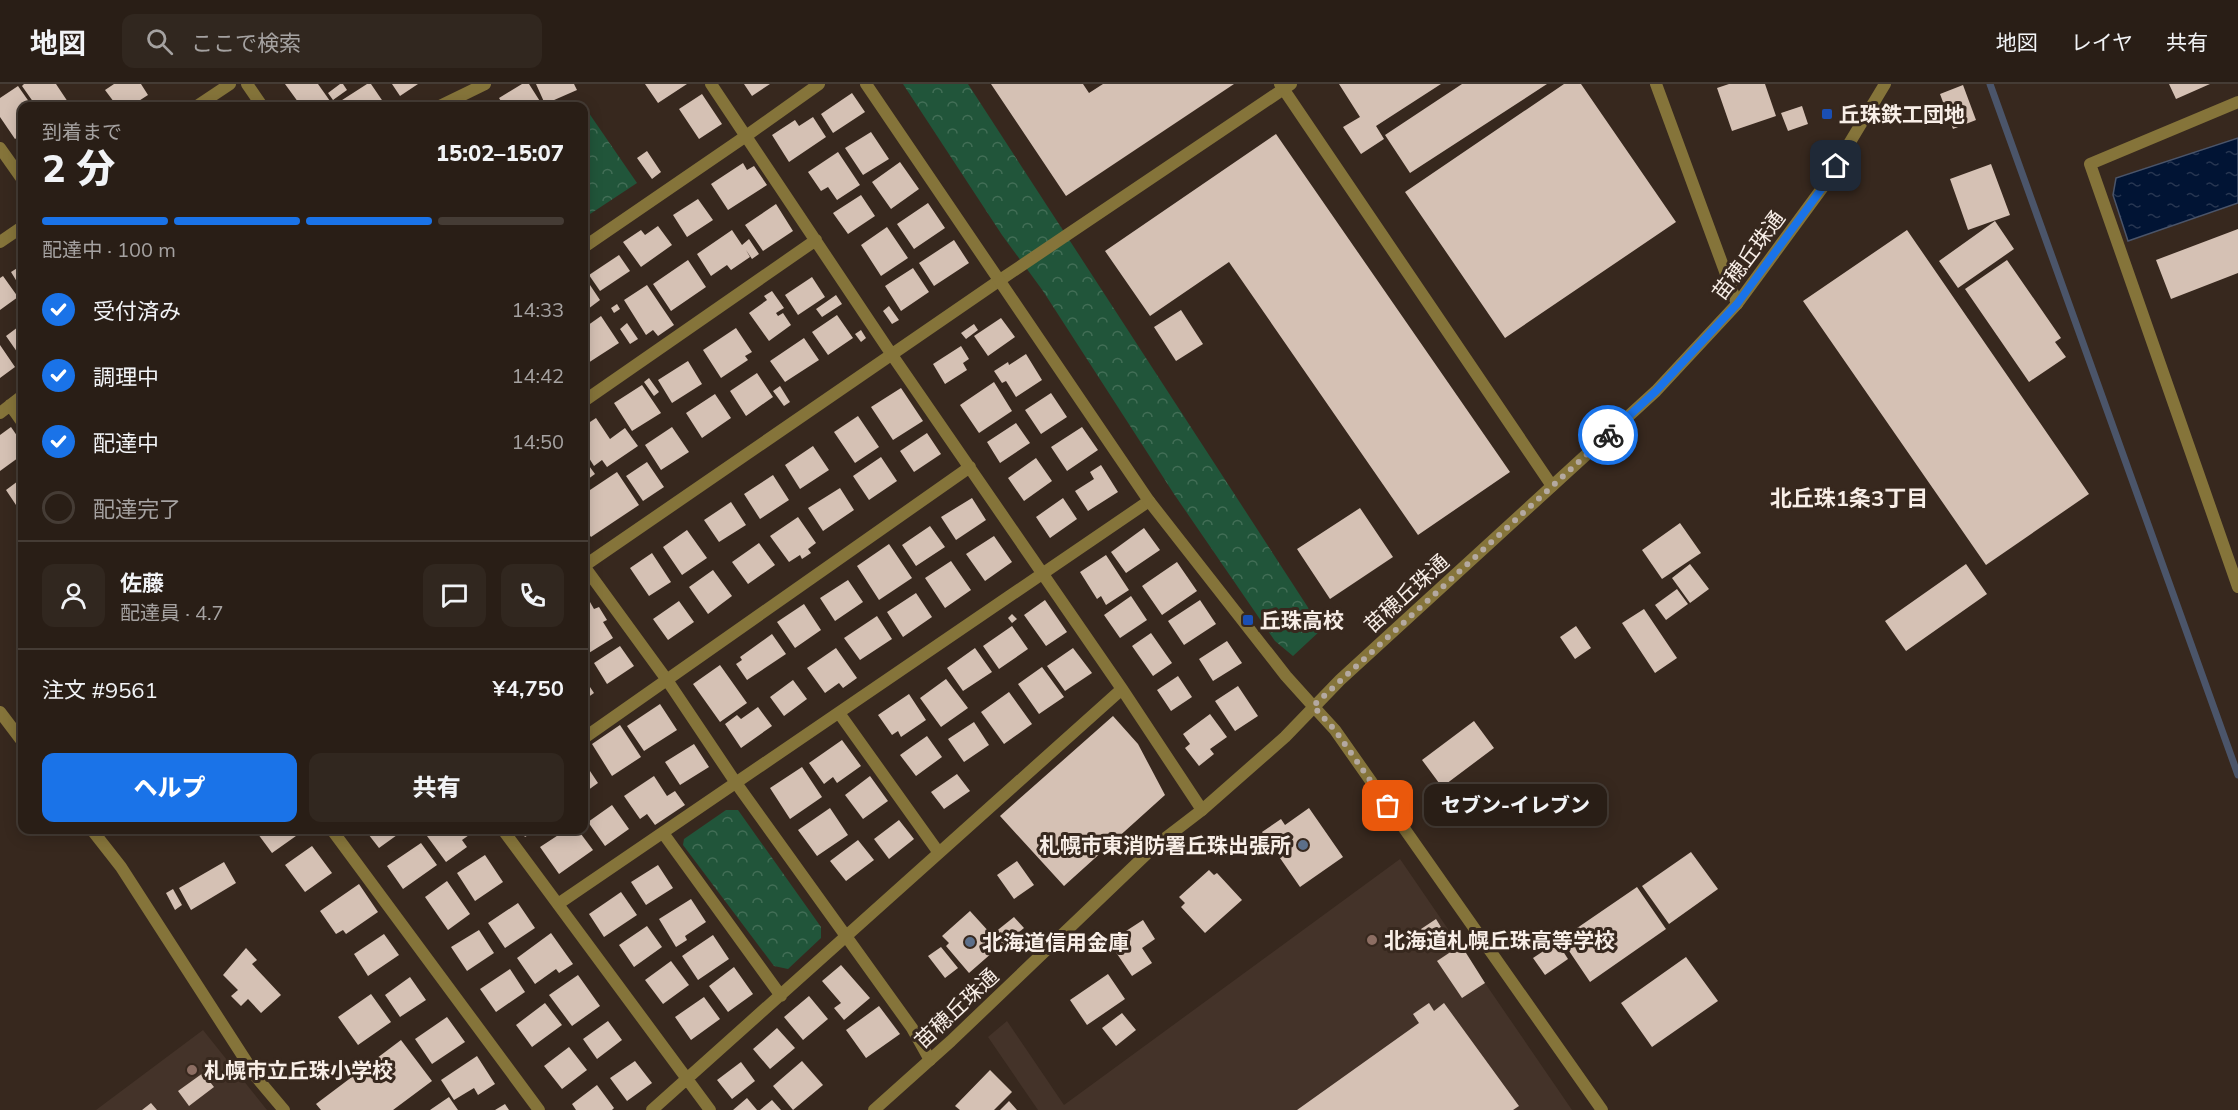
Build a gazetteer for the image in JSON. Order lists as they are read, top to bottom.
{
  "streets": {
    "street": ["苗穂丘珠通"]
  },
  "districts": ["北丘珠1条3丁目"],
  "places": {
    "transit": ["丘珠鉄工団地", "丘珠高校"],
    "other": [
      "セブン-イレブン",
      "札幌市東消防署丘珠出張所",
      "北海道札幌丘珠高等学校",
      "北海道信用金庫",
      "札幌市立丘珠小学校"
    ]
  },
  "page": {
    "header": "地図",
    "search": "ここで検索",
    "nav": ["地図", "レイヤ", "共有"],
    "heading": ["2 分", "到着まで", "15:02–15:07"],
    "panel": [
      "佐藤",
      "配達員 · 4.7",
      "注文 #9561",
      "¥4,750"
    ],
    "bar": "配達中 · 100 m",
    "list": [
      ["受付済み", "14:33"],
      ["調理中", "14:42"],
      ["配達中", "14:50"],
      "配達完了"
    ],
    "buttons": ["ヘルプ", "共有"],
    "bubble": "セブン-イレブン"
  }
}
